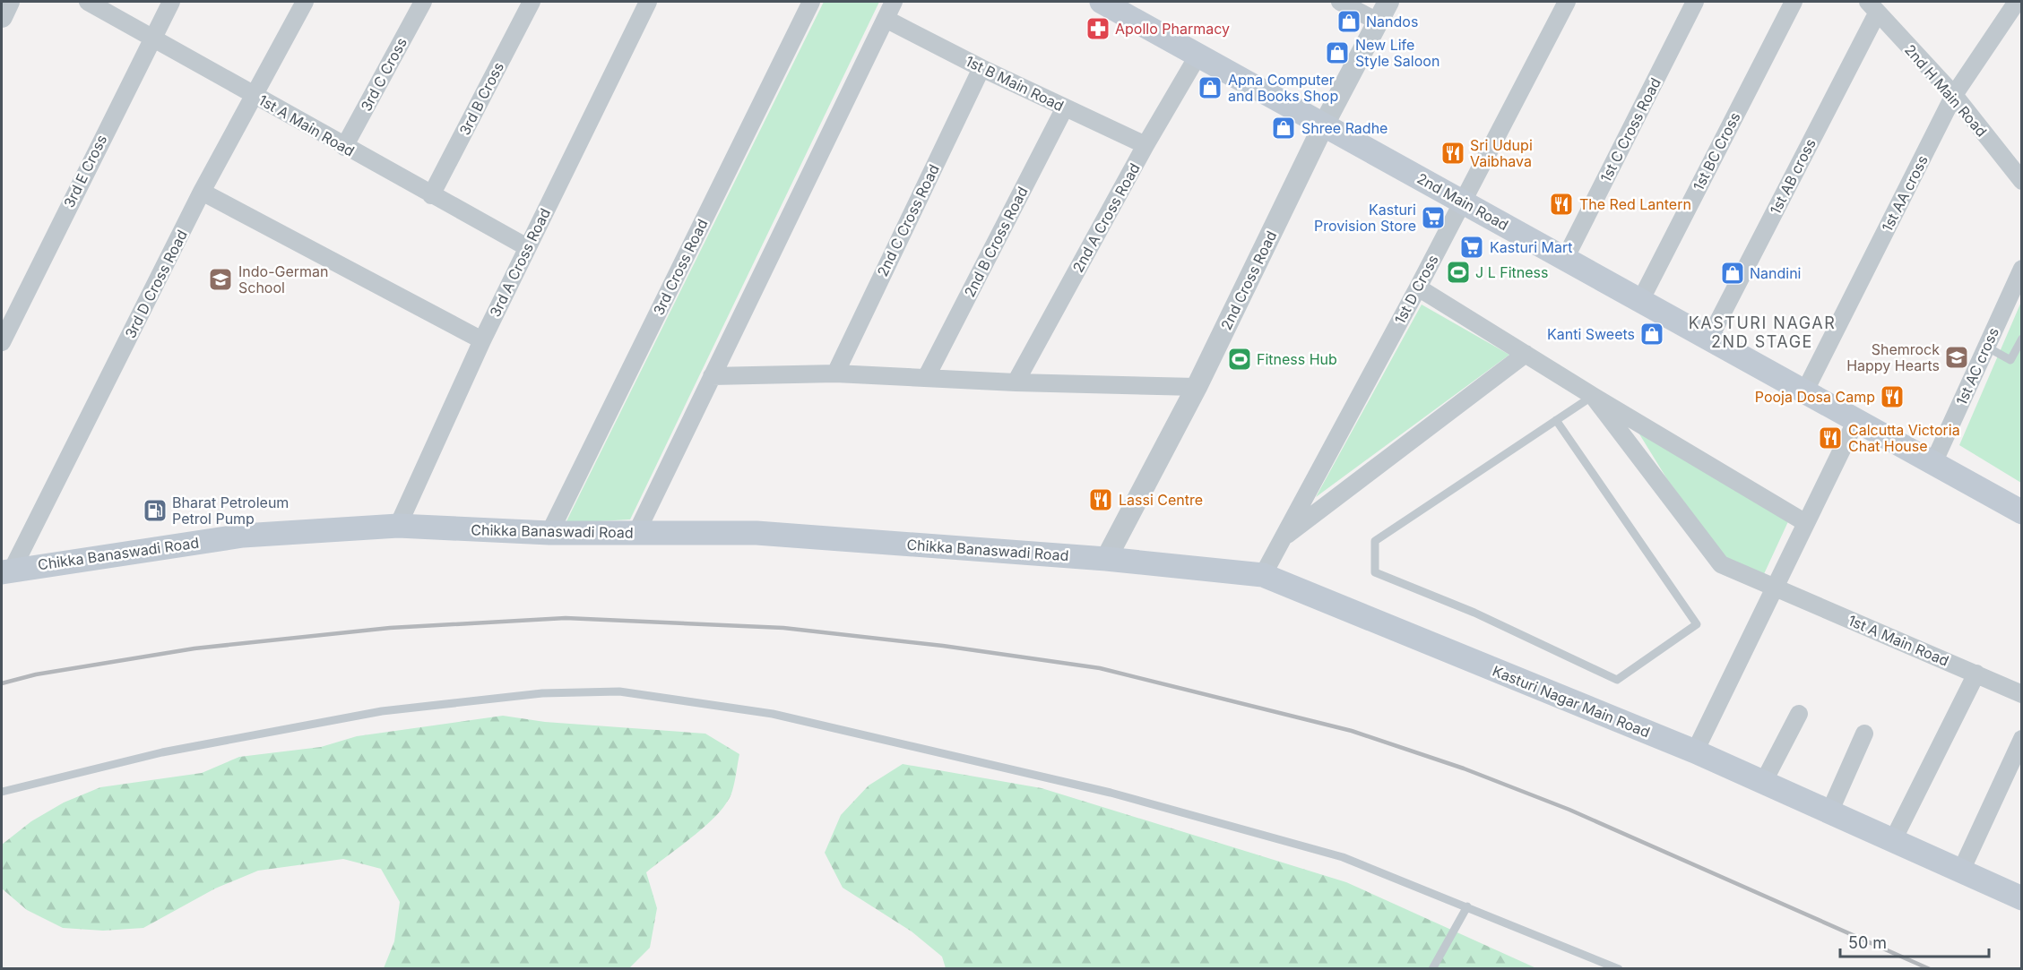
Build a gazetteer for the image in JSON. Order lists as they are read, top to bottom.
{
  "streets": {
    "main road": ["2nd Main Road", "Chikka Banaswadi Road", "Kasturi Nagar Main Road"],
    "street": [
      "3rd C Cross",
      "1st B Main Road",
      "2nd H Main Road",
      "3rd B Cross",
      "1st A Main Road",
      "1st C Cross Road",
      "1st BC Cross",
      "3rd E Cross",
      "1st AB cross",
      "1st AA cross",
      "2nd A Cross Road",
      "2nd C Cross Road",
      "2nd B Cross Road",
      "3rd A Cross Road",
      "3rd Cross Road",
      "2nd Cross Road",
      "3rd D Cross Road",
      "1st D Cross",
      "1st AC cross"
    ]
  },
  "crossings": [
    ["3rd C Cross", "1st A Main Road"],
    ["1st B Main Road", "2nd A Cross Road"],
    ["1st B Main Road", "2nd C Cross Road"],
    ["1st B Main Road", "2nd B Cross Road"],
    ["2nd H Main Road", "1st AB cross"],
    ["2nd H Main Road", "1st AA cross"],
    ["3rd B Cross", "1st A Main Road"],
    ["1st A Main Road", "3rd E Cross"],
    ["1st A Main Road", "3rd A Cross Road"],
    ["1st A Main Road", "3rd D Cross Road"],
    ["1st C Cross Road", "2nd Main Road"],
    ["1st BC Cross", "2nd Main Road"],
    ["1st AB cross", "2nd Main Road"],
    ["1st AA cross", "2nd Main Road"],
    ["2nd Main Road", "2nd A Cross Road"],
    ["2nd Main Road", "2nd Cross Road"],
    ["2nd Main Road", "1st D Cross"],
    ["2nd Main Road", "1st AC cross"],
    ["3rd A Cross Road", "Chikka Banaswadi Road"],
    ["3rd Cross Road", "Chikka Banaswadi Road"],
    ["2nd Cross Road", "Chikka Banaswadi Road"],
    ["2nd Cross Road", "Kasturi Nagar Main Road"],
    ["3rd D Cross Road", "Chikka Banaswadi Road"],
    ["1st D Cross", "Kasturi Nagar Main Road"],
    ["Chikka Banaswadi Road", "Kasturi Nagar Main Road"]
  ],
  "districts": ["KASTURI NAGAR 2ND STAGE"],
  "places": {
    "shop": [
      "Nandos",
      "New Life Style Saloon",
      "Apna Computer and Books Shop",
      "Shree Radhe",
      "Nandini",
      "Kanti Sweets"
    ],
    "pharmacy": ["Apollo Pharmacy"],
    "restaurant": [
      "Sri Udupi Vaibhava",
      "The Red Lantern",
      "Pooja Dosa Camp",
      "Calcutta Victoria Chat House",
      "Lassi Centre"
    ],
    "supermarket": ["Kasturi Provision Store", "Kasturi Mart"],
    "sports": ["J L Fitness", "Fitness Hub"],
    "school or university": ["Indo-German School", "Shemrock Happy Hearts"],
    "fuel station": ["Bharat Petroleum Petrol Pump"]
  },
  "scale_bar": "50 m"
}
